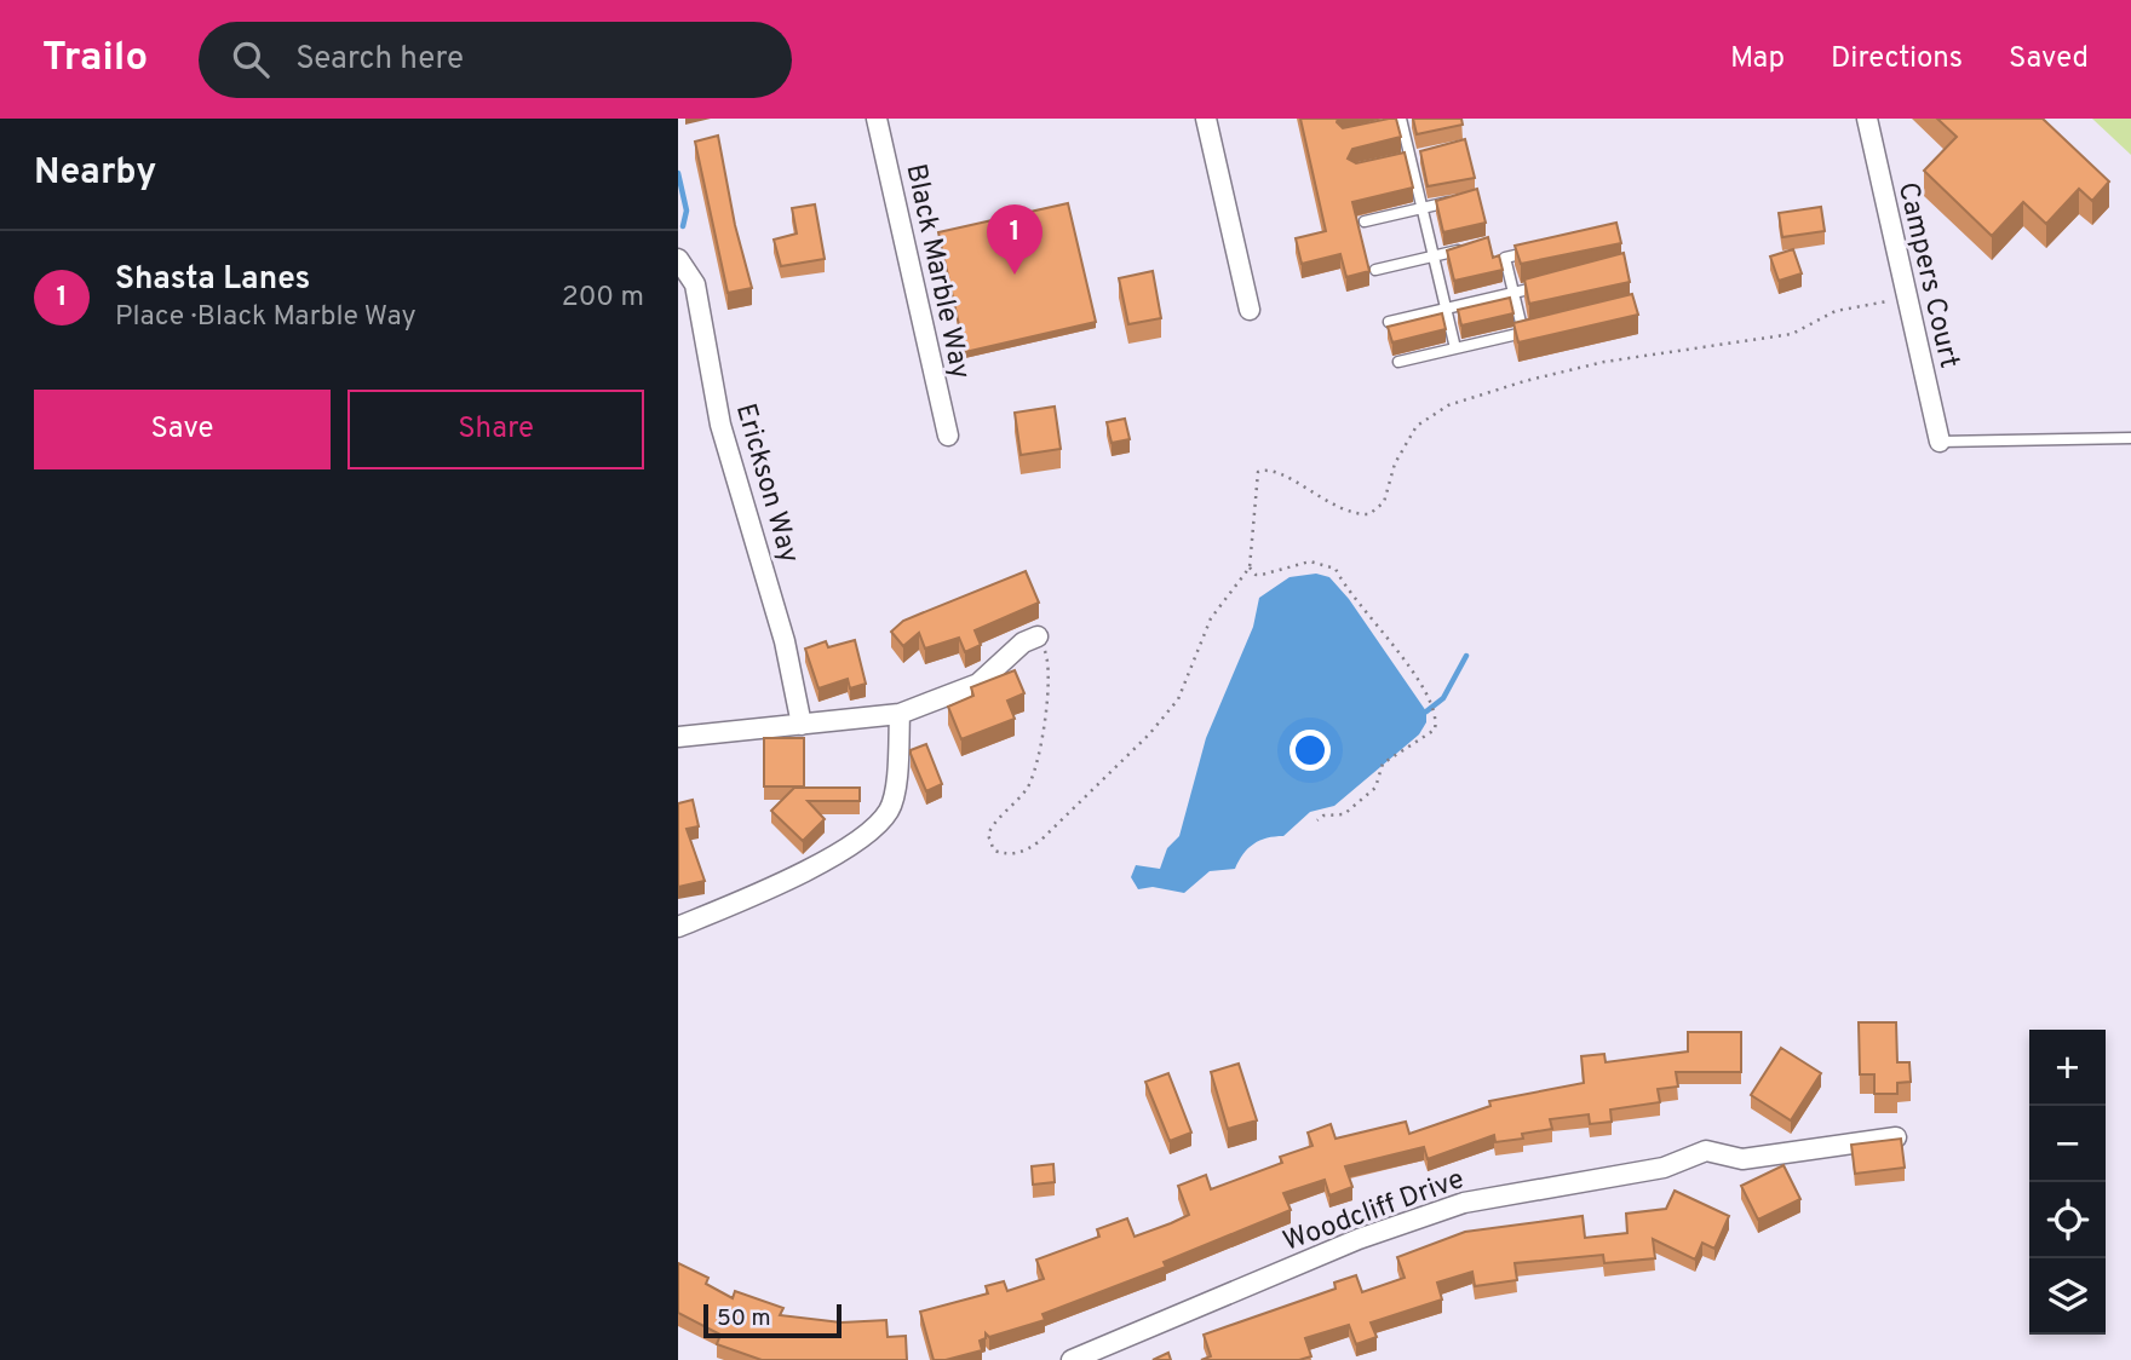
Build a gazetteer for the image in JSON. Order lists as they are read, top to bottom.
{
  "streets": {
    "street": [
      "Black Marble Way",
      "Campers Court",
      "Erickson Way",
      "Woodcliff Drive"
    ]
  },
  "scale_bar": "50 m",
  "page": {
    "header": "Trailo",
    "search": "Search here",
    "nav": ["Map", "Directions", "Saved"],
    "heading": "Nearby",
    "pins": "1",
    "list": [
      {
        "mark": "1",
        "name": "Shasta Lanes",
        "note": "Place · Black Marble Way",
        "value": "200 m"
      }
    ],
    "buttons": ["Save", "Share"],
    "map_buttons": ["+", "−"],
    "scale": "50 m"
  }
}
